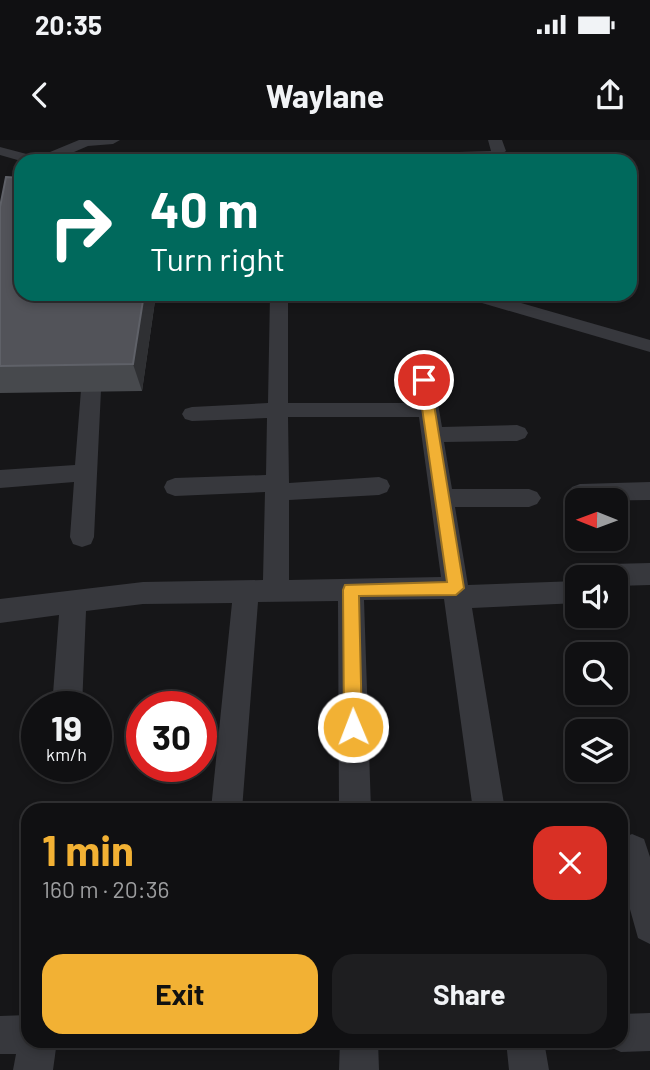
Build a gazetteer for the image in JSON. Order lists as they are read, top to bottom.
{
  "north": "left",
  "page": {
    "status": "20:35",
    "header": "Waylane",
    "turn": ["40 m", "Turn right"],
    "speed": "19 km/h",
    "limit": "30",
    "heading": ["1 min", "160 m · 20:36"],
    "buttons": ["Exit", "Share"]
  }
}
